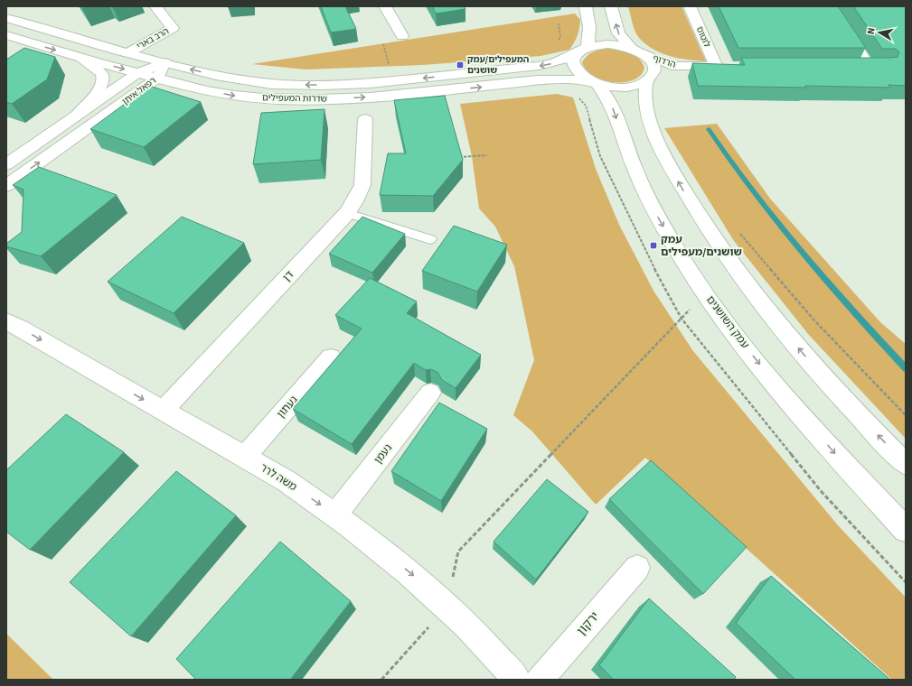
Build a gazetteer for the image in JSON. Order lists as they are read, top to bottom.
{
  "streets": {
    "street": [
      "לוטוס",
      "הרב בארי",
      "הרדוף",
      "רפאל איתן",
      "שדרות המעפילים",
      "דן",
      "עמק השושנים",
      "געתון",
      "נעמן",
      "משה לרר",
      "ירקון"
    ]
  },
  "crossings": [
    ["לוטוס", "הרדוף"],
    ["הרב בארי", "שדרות המעפילים"],
    ["הרדוף", "שדרות המעפילים"],
    ["הרדוף", "עמק השושנים"],
    ["רפאל איתן", "שדרות המעפילים"],
    ["שדרות המעפילים", "עמק השושנים"],
    ["דן", "משה לרר"],
    ["געתון", "משה לרר"],
    ["נעמן", "משה לרר"]
  ],
  "one_way": ["משה לרר"],
  "places": {
    "transit": ["המעפילים/עמק שושנים", "עמק שושנים/מעפילים"]
  },
  "north": "left"
}
